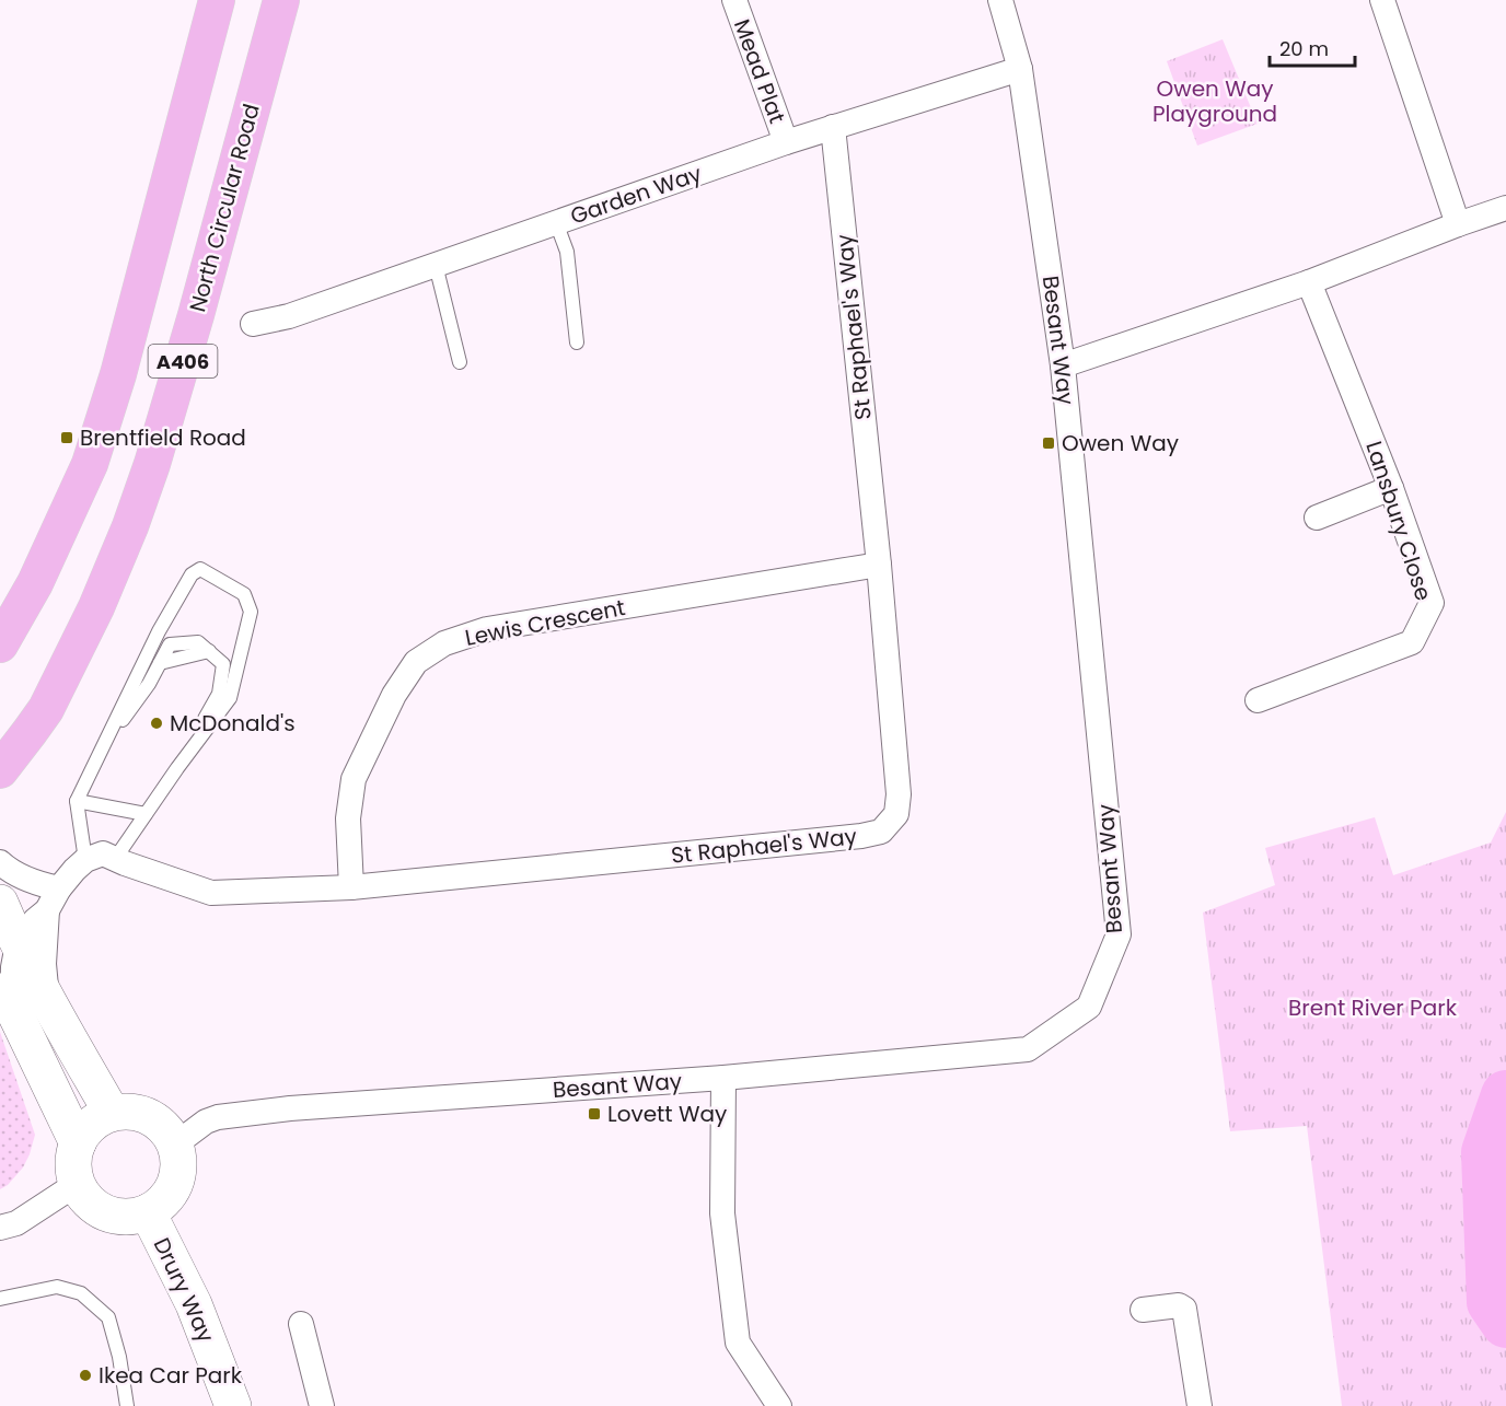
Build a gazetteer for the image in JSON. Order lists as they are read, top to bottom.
{
  "streets": {
    "highway": ["North Circular Road", "A406"],
    "main road": ["Drury Way"],
    "street": [
      "Mead Plat",
      "Garden Way",
      "St Raphael's Way",
      "Besant Way",
      "Lansbury Close",
      "Lewis Crescent"
    ]
  },
  "crossings": [
    ["Mead Plat", "Garden Way"],
    ["Garden Way", "St Raphael's Way"],
    ["Garden Way", "Besant Way"],
    ["St Raphael's Way", "Lewis Crescent"],
    ["Besant Way", "Drury Way"]
  ],
  "parks": ["Owen Way Playground", "Brent River Park"],
  "places": {
    "transit": ["Brentfield Road", "Owen Way", "Lovett Way"],
    "other": ["McDonald's", "Ikea Car Park"]
  },
  "scale_bar": "20 m"
}
